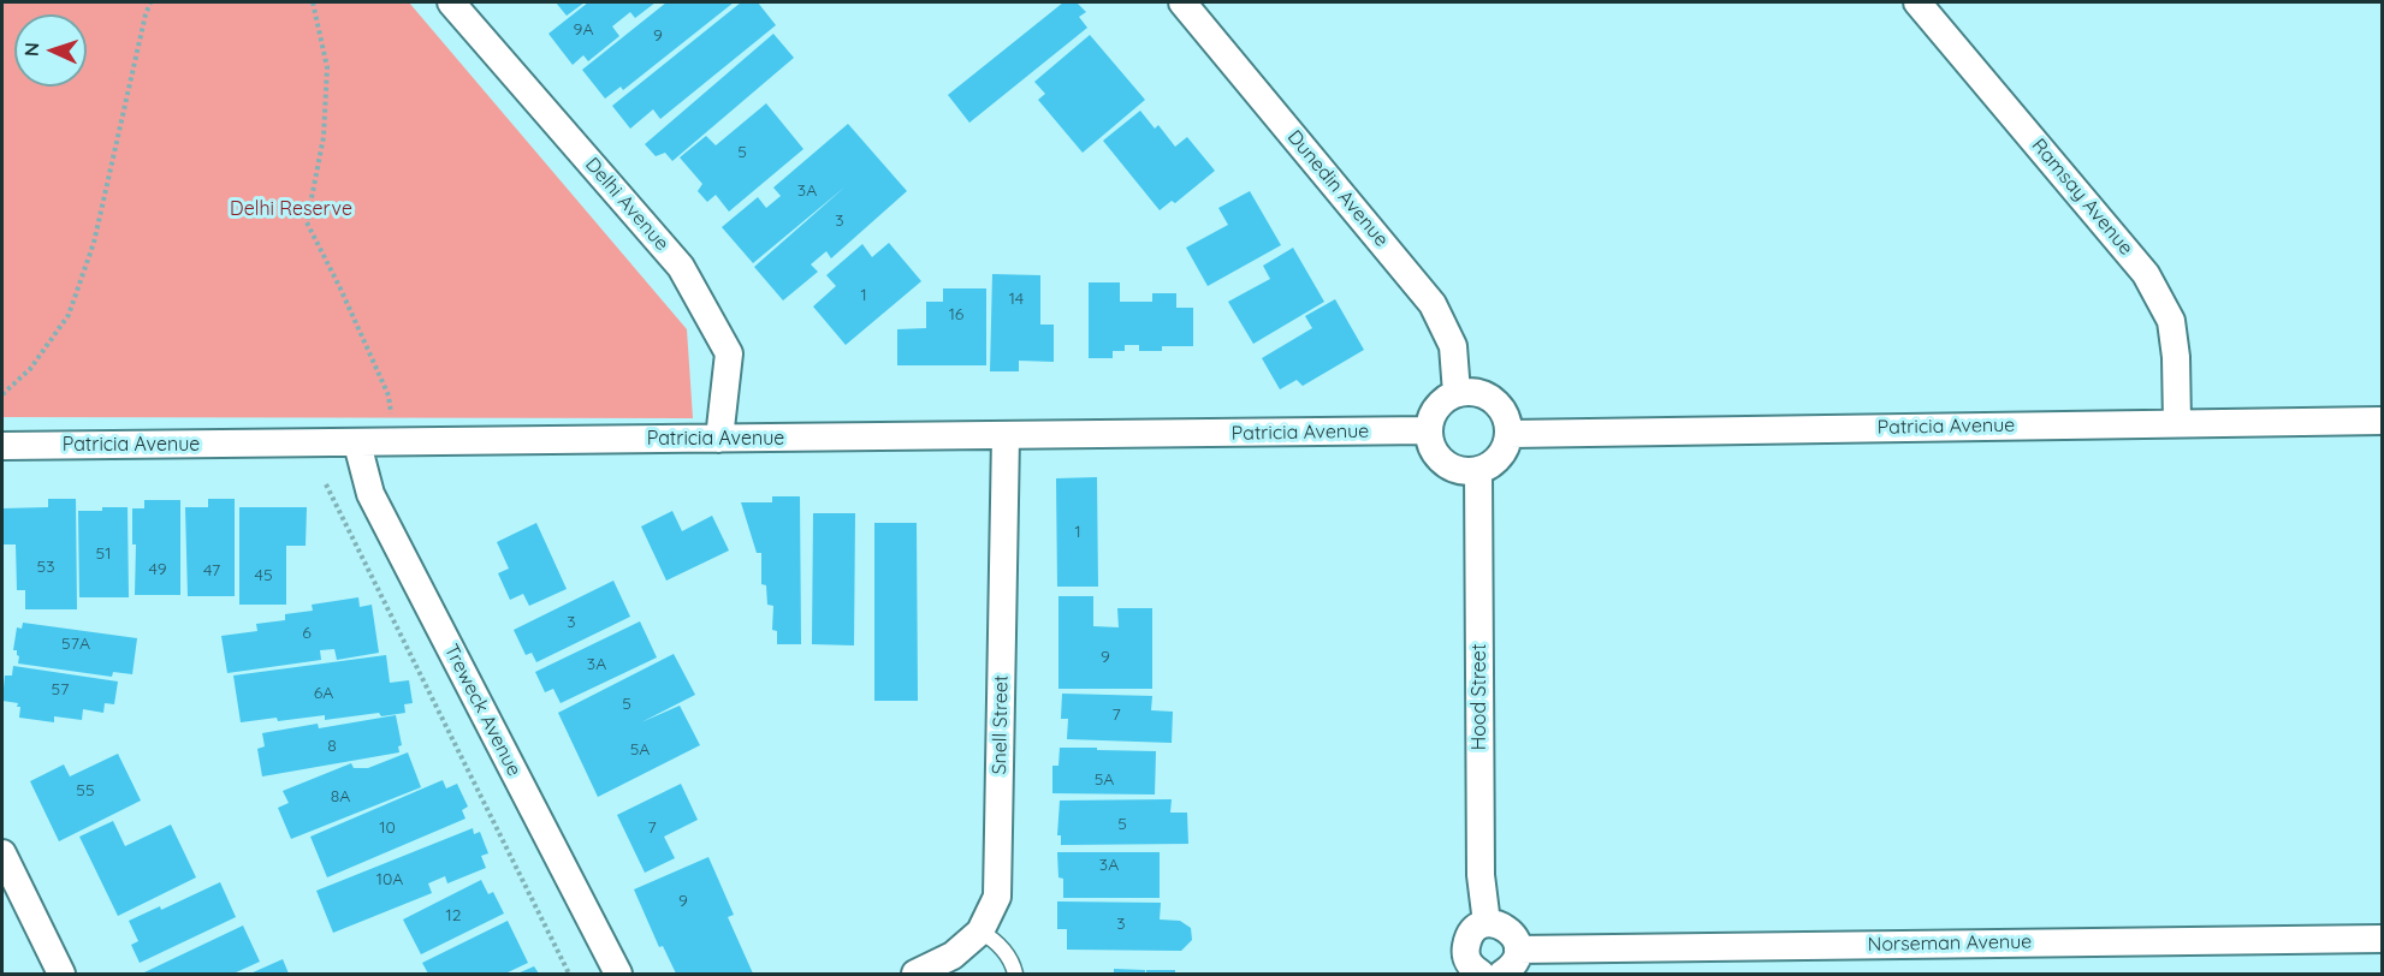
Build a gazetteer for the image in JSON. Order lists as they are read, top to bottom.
{
  "streets": {
    "street": [
      "Dunedin Avenue",
      "Ramsay Avenue",
      "Delhi Avenue",
      "Patricia Avenue",
      "Hood Street",
      "Treweck Avenue",
      "Snell Street",
      "Norseman Avenue"
    ]
  },
  "crossings": [
    ["Dunedin Avenue", "Patricia Avenue"],
    ["Dunedin Avenue", "Hood Street"],
    ["Ramsay Avenue", "Patricia Avenue"],
    ["Delhi Avenue", "Patricia Avenue"],
    ["Patricia Avenue", "Hood Street"],
    ["Patricia Avenue", "Treweck Avenue"],
    ["Patricia Avenue", "Snell Street"]
  ],
  "parks": ["Delhi Reserve"],
  "house_numbers": [
    "9A",
    "9",
    "5",
    "3A",
    "3",
    "1",
    "14",
    "16",
    "1",
    "51",
    "53",
    "49",
    "47",
    "45",
    "3",
    "6",
    "57A",
    "9",
    "3A",
    "57",
    "6A",
    "5",
    "7",
    "8",
    "5A",
    "5A",
    "55",
    "8A",
    "5",
    "10",
    "7",
    "3A",
    "10A",
    "9",
    "12",
    "3"
  ],
  "north": "left"
}
